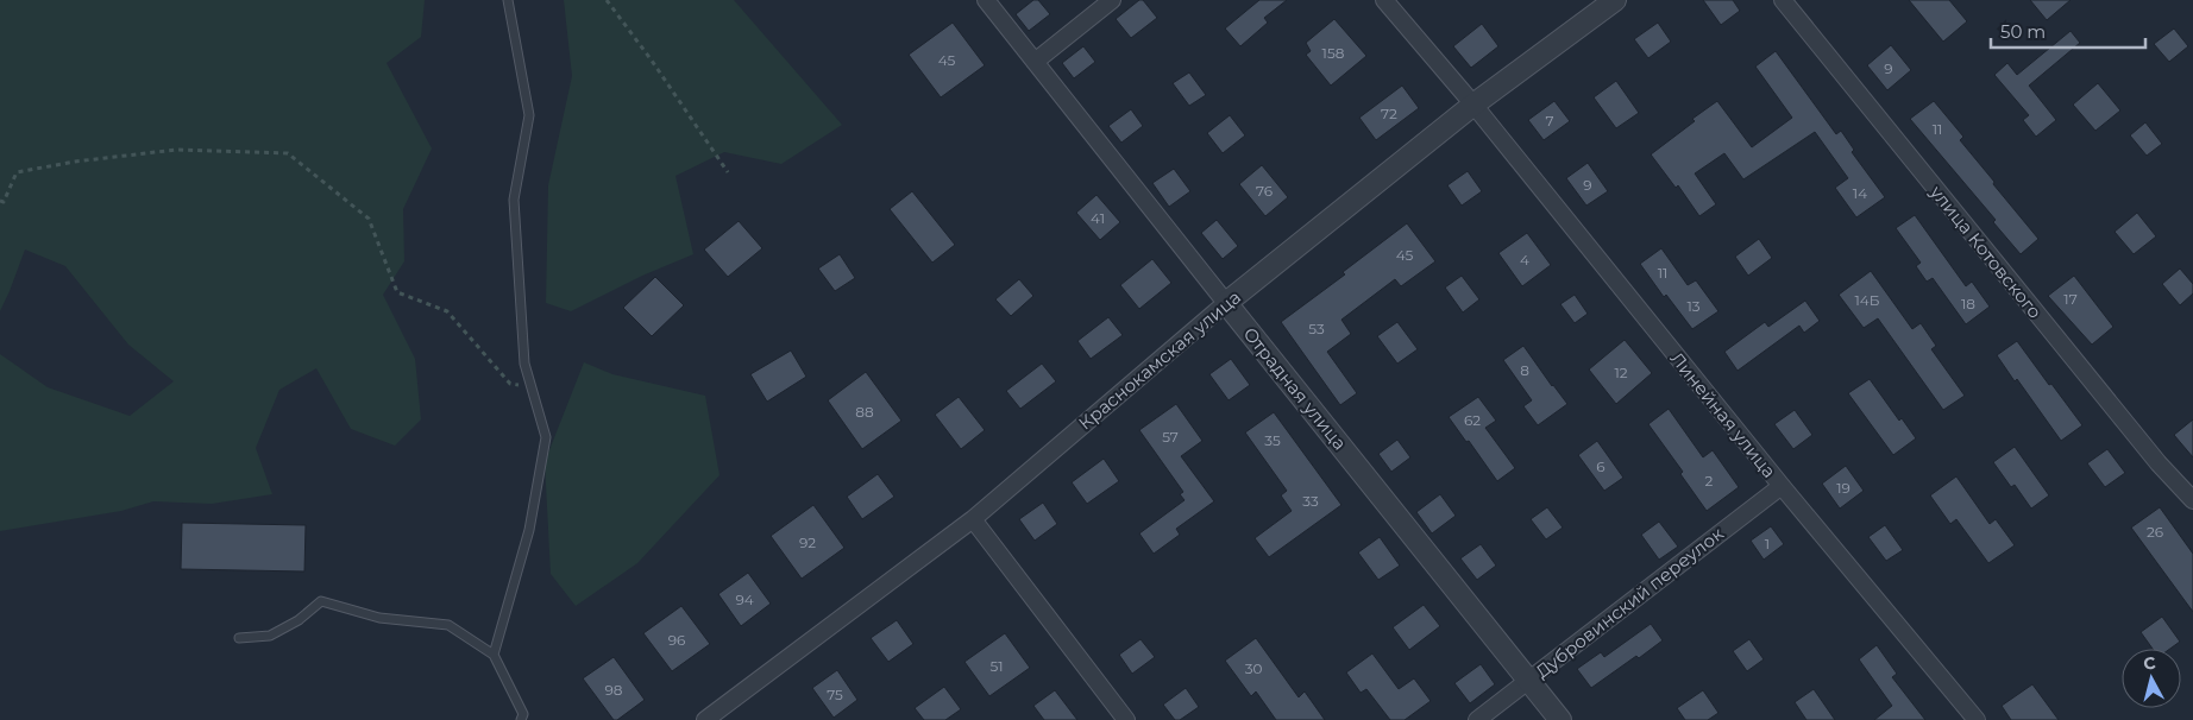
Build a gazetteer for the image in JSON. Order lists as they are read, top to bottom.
{
  "streets": {
    "street": [
      "улица Котовского",
      "Краснокамская улица",
      "Отрадная улица",
      "Линейная улица",
      "Дубровинский переулок"
    ]
  },
  "crossings": [
    ["Краснокамская улица", "Отрадная улица"],
    ["Краснокамская улица", "Линейная улица"],
    ["Отрадная улица", "Дубровинский переулок"],
    ["Линейная улица", "Дубровинский переулок"]
  ],
  "house_numbers": [
    "158",
    "45",
    "9",
    "72",
    "7",
    "11",
    "9",
    "76",
    "14",
    "41",
    "45",
    "4",
    "11",
    "17",
    "14Б",
    "18",
    "13",
    "53",
    "8",
    "12",
    "88",
    "62",
    "57",
    "35",
    "6",
    "2",
    "19",
    "33",
    "26",
    "92",
    "1",
    "94",
    "96",
    "51",
    "30",
    "98",
    "75"
  ],
  "scale_bar": "50 m",
  "north": "top"
}
